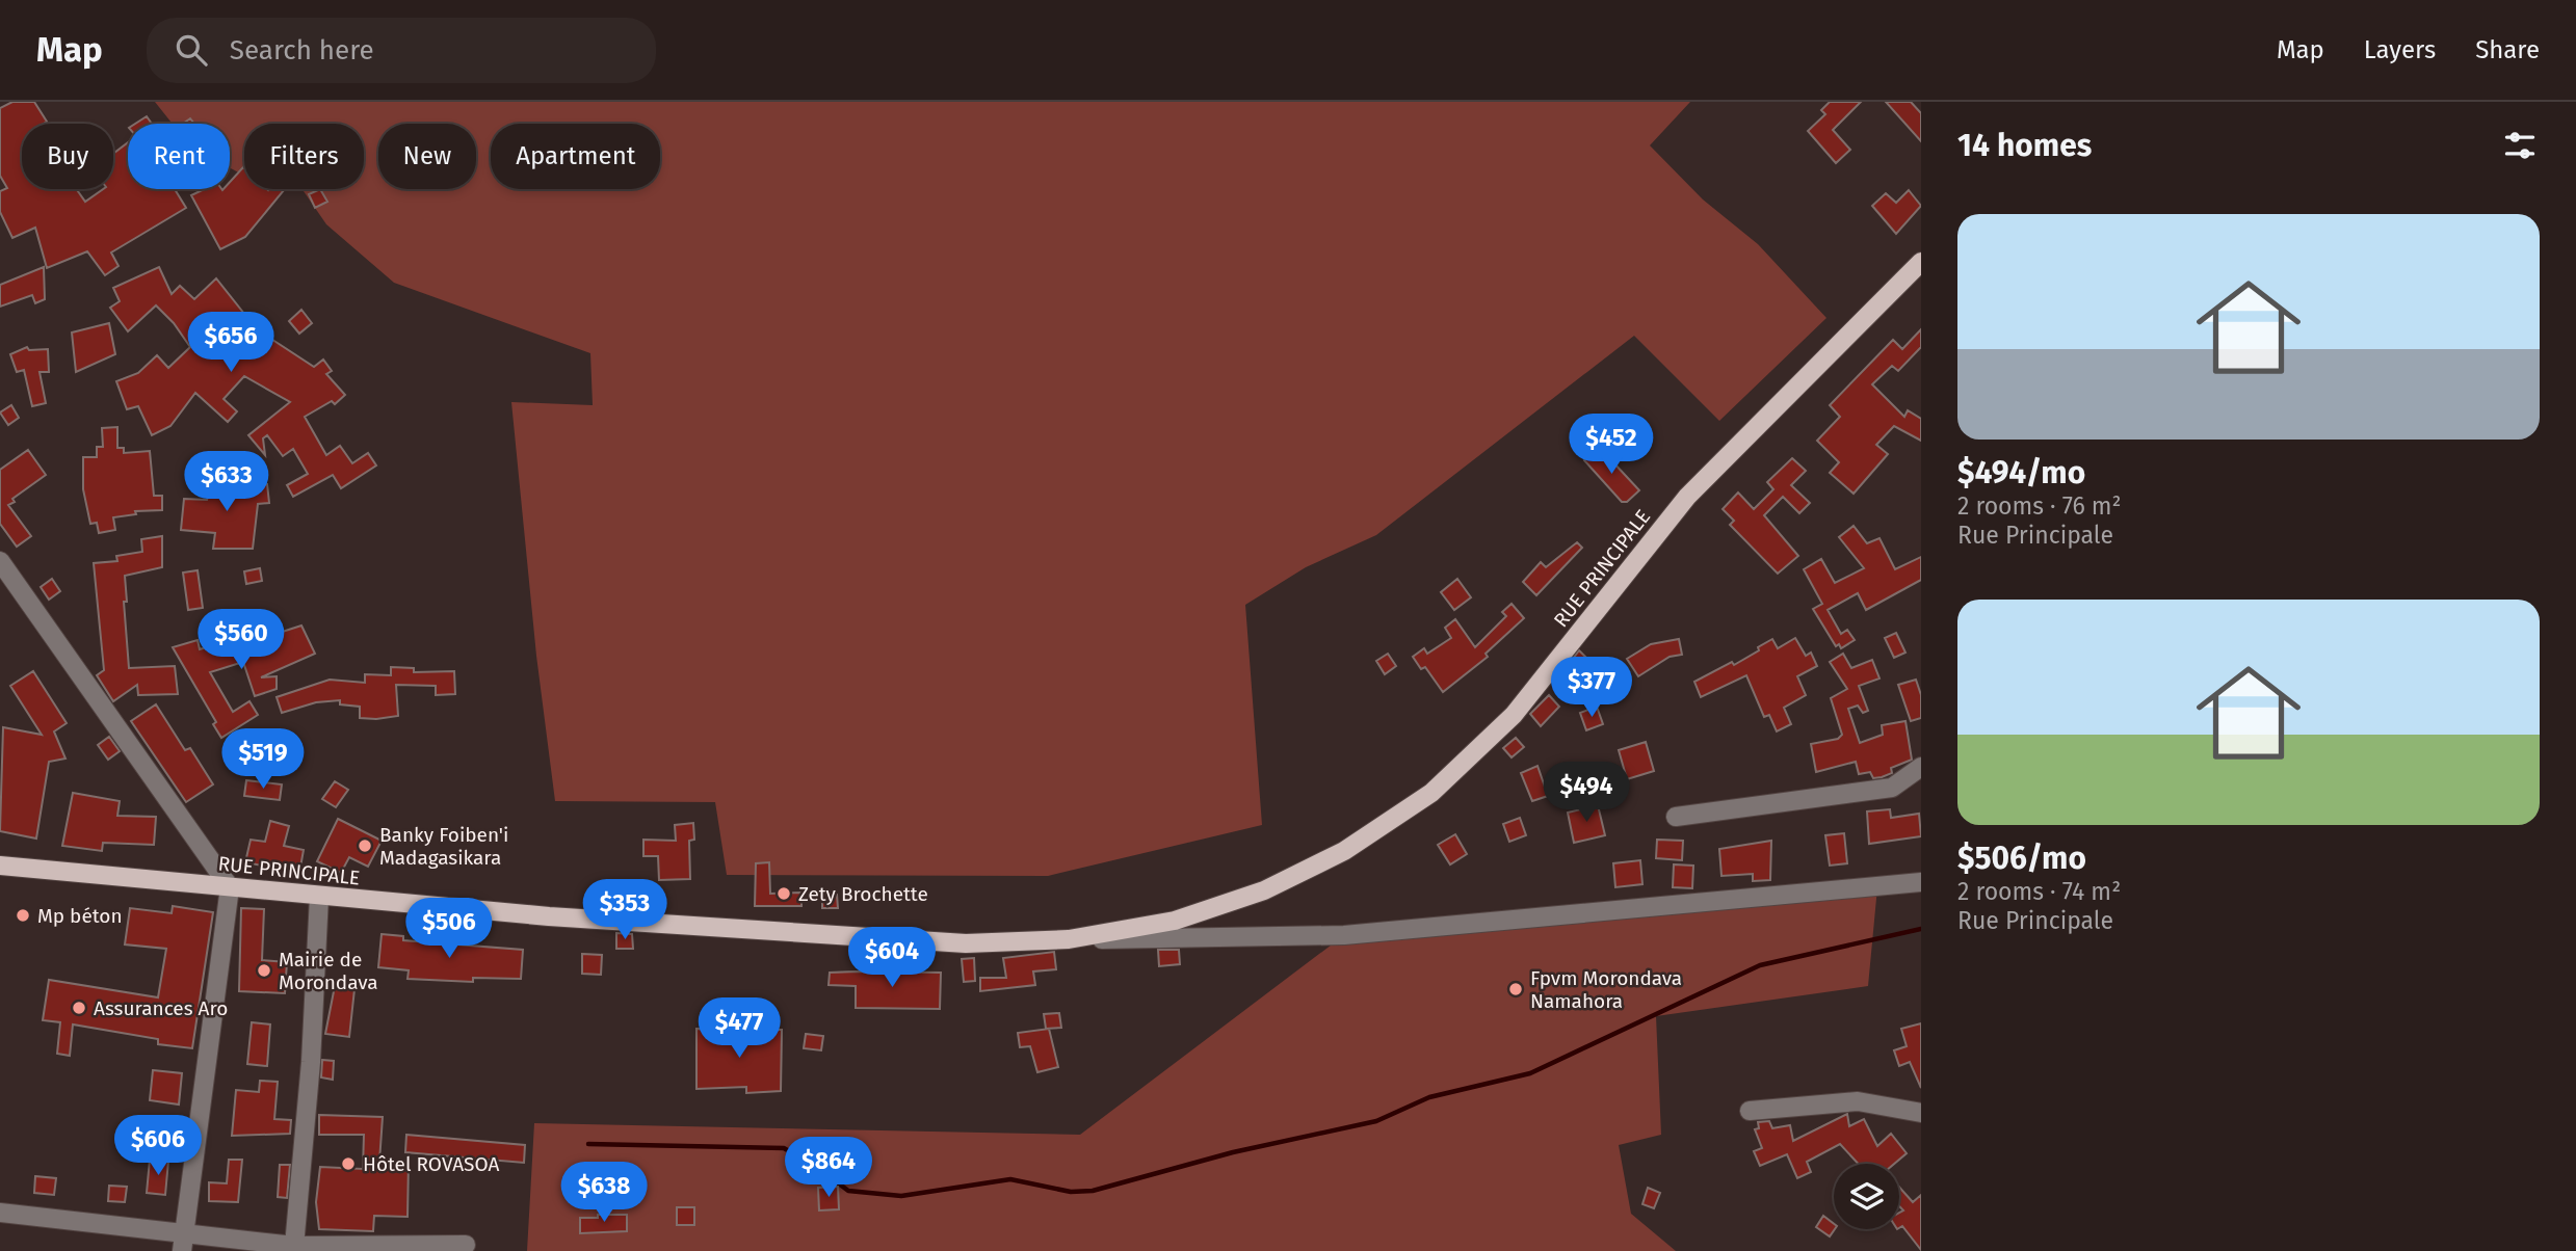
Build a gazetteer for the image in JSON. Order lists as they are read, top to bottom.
{
  "streets": {
    "main road": ["RUE PRINCIPALE"]
  },
  "places": [
    "Banky Foiben'i Madagasikara",
    "Zety Brochette",
    "Mp béton",
    "Mairie de Morondava",
    "Fpvm Morondava Namahora",
    "Assurances Aro",
    "Hôtel ROVASOA"
  ],
  "page": {
    "header": "Map",
    "search": "Search here",
    "nav": ["Map", "Layers", "Share"],
    "heading": "14 homes",
    "chip": [
      "Buy",
      "Rent",
      "Filters",
      "New",
      "Apartment"
    ],
    "list": [
      {
        "name": "$494/mo",
        "note": "2 rooms · 76 m² · Rue Principale"
      },
      {
        "name": "$506/mo",
        "note": "2 rooms · 74 m² · Rue Principale"
      }
    ],
    "price": [
      "$656",
      "$452",
      "$633",
      "$560",
      "$377",
      "$519",
      "$494",
      "$353",
      "$506",
      "$604",
      "$477",
      "$606",
      "$864",
      "$638"
    ]
  }
}
